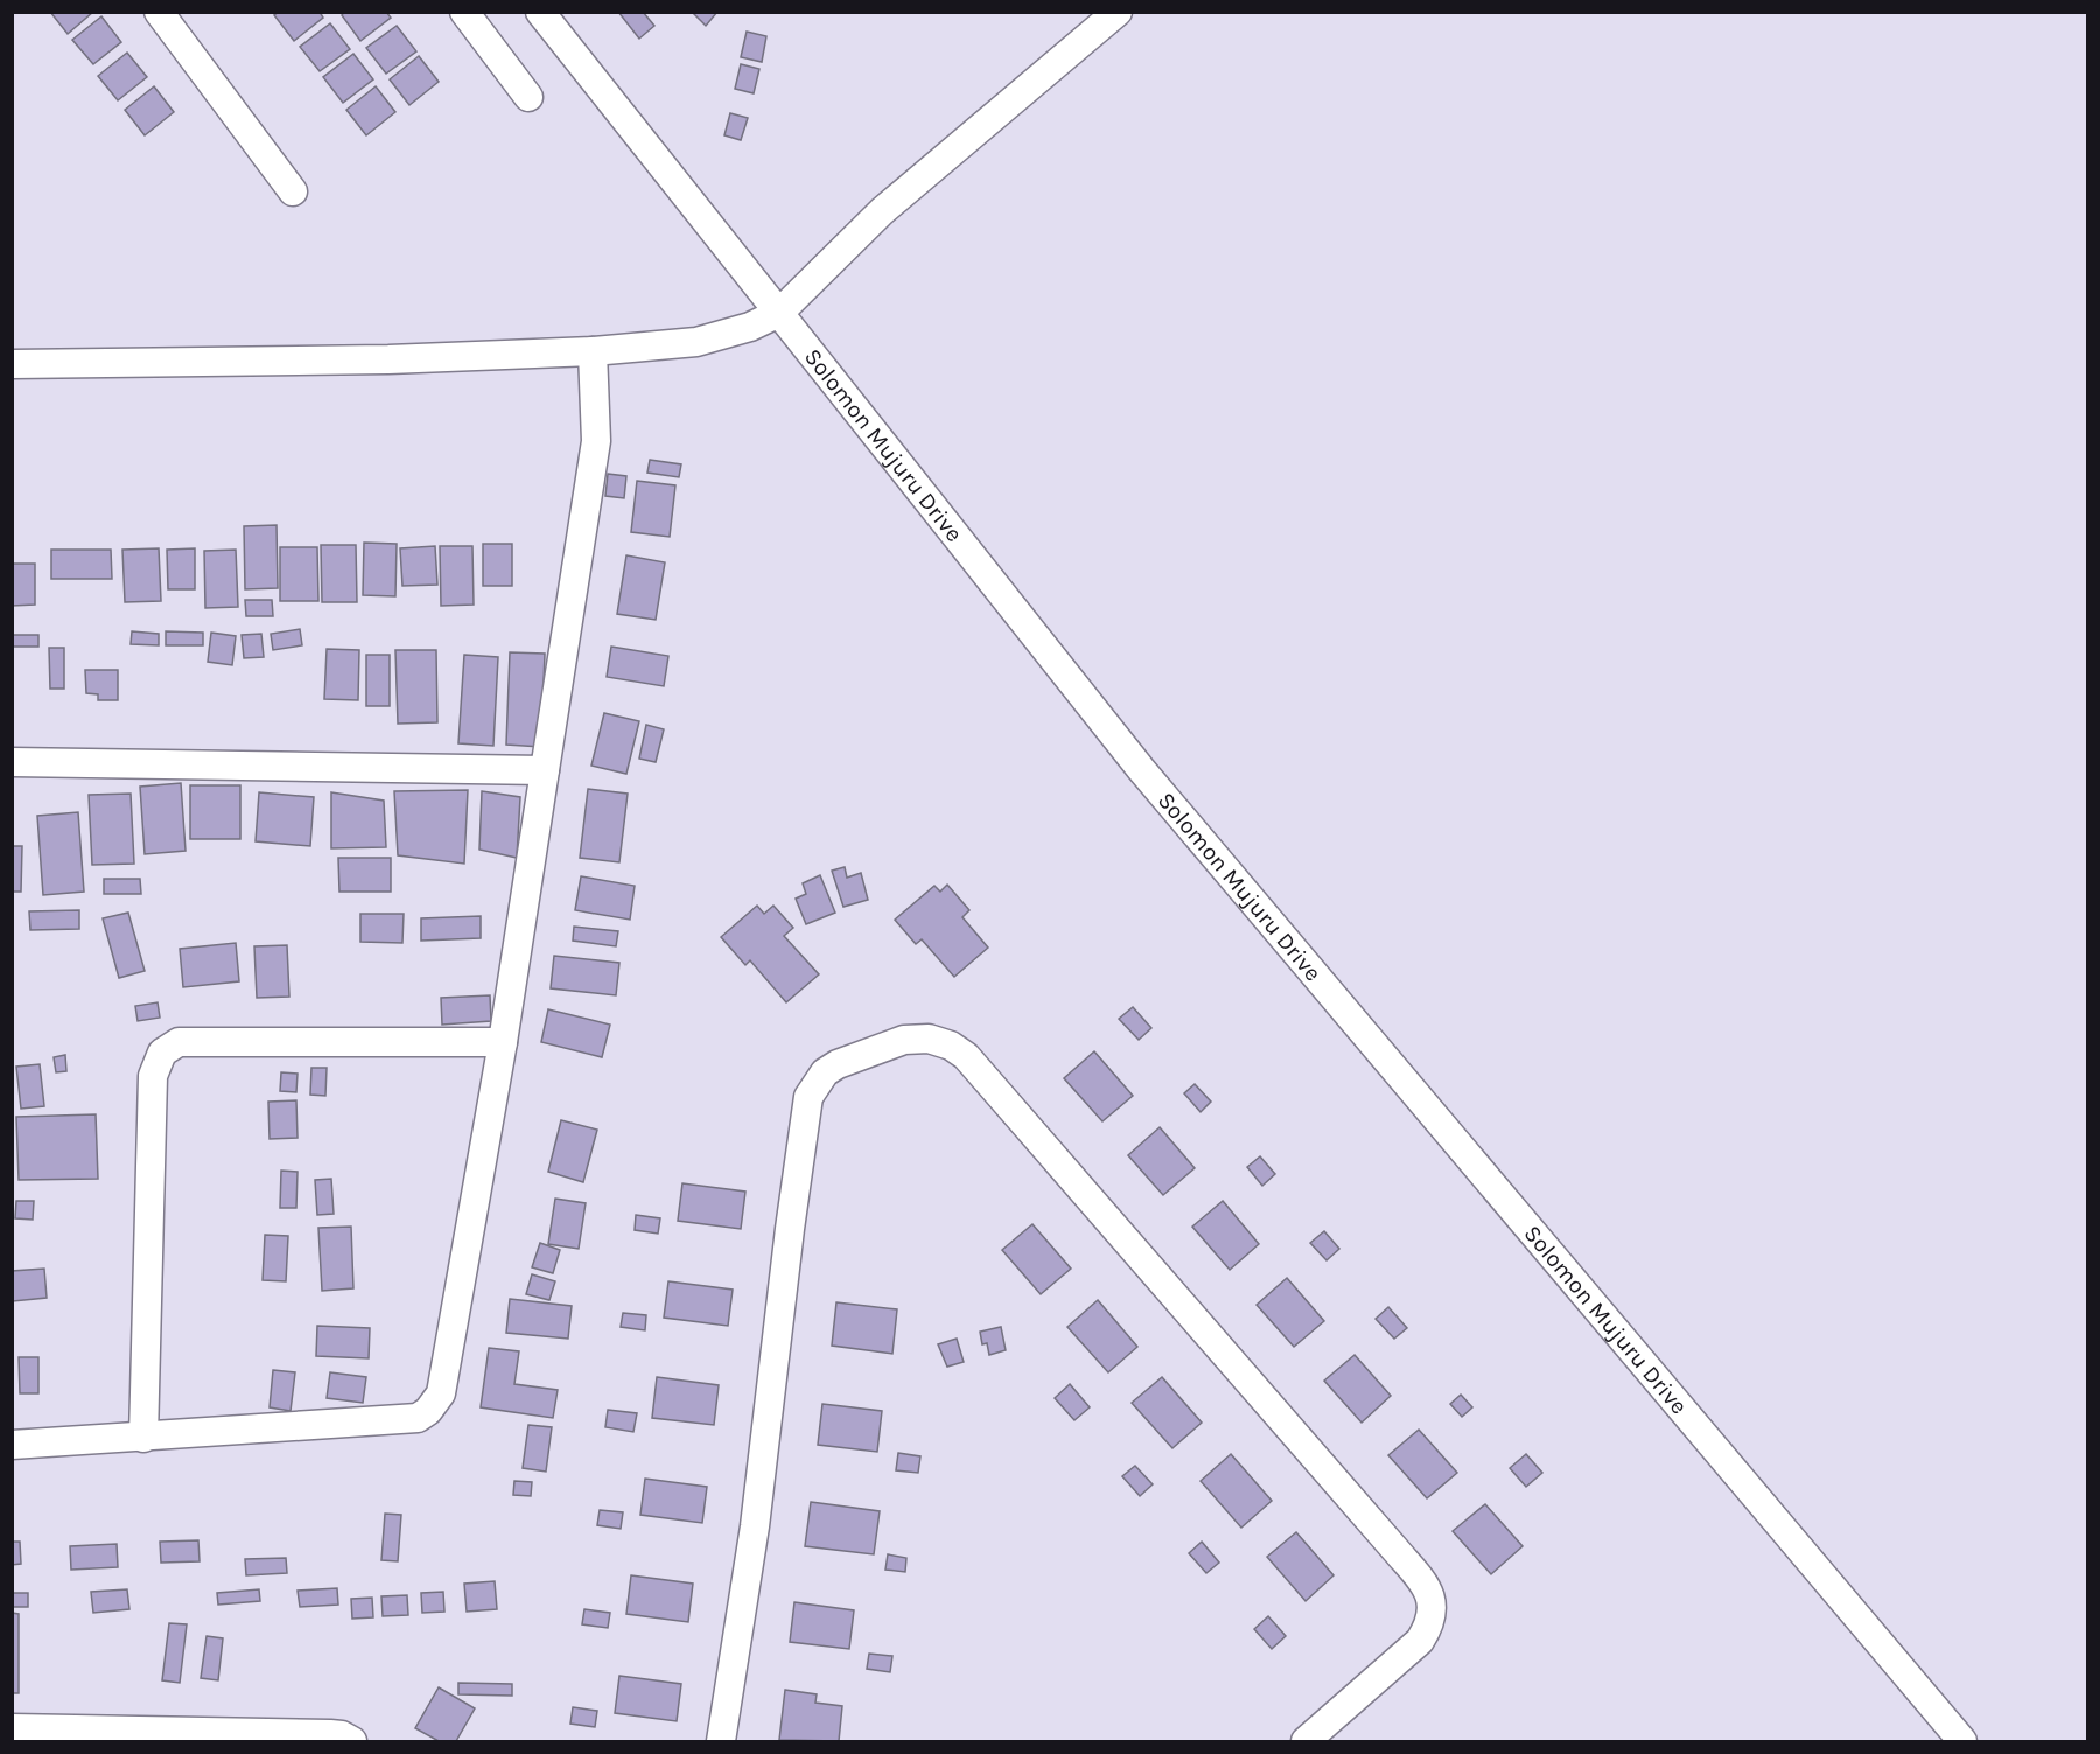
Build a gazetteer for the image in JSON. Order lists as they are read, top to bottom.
{
  "streets": {
    "street": ["Solomon Mujuru Drive"]
  }
}
